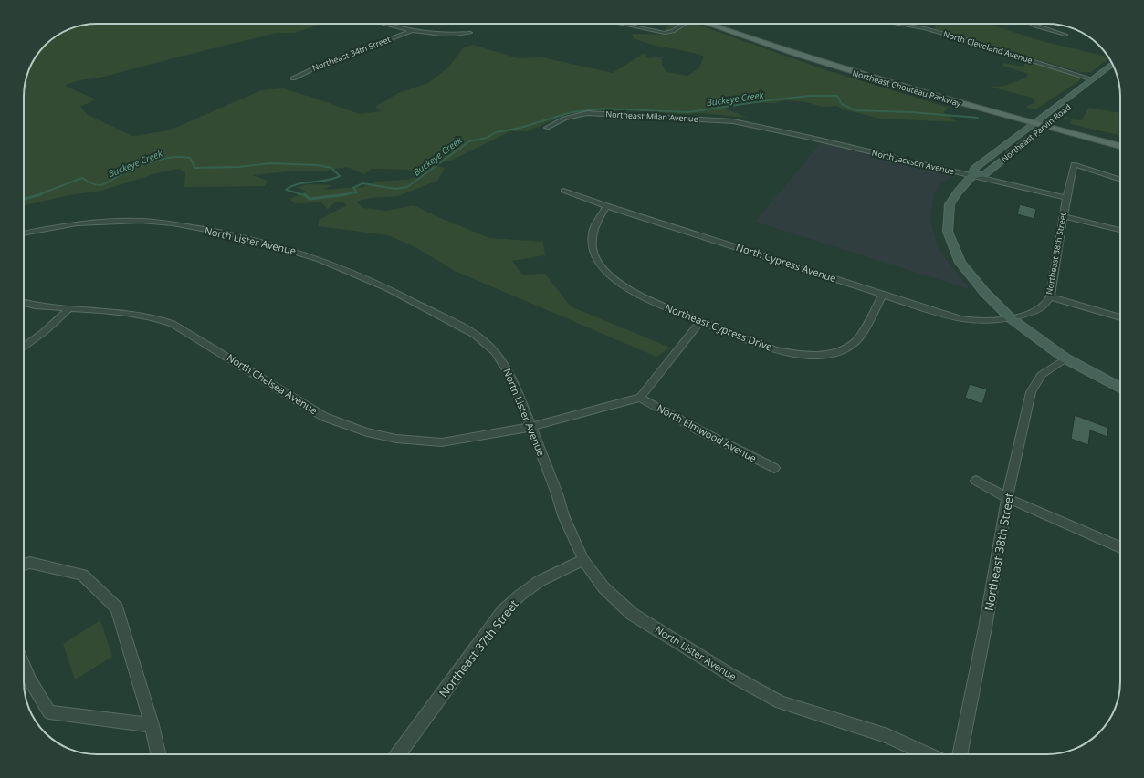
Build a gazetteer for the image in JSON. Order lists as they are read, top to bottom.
{
  "streets": {
    "main road": ["Northeast Chouteau Parkway", "Northeast Parvin Road"],
    "street": [
      "North Cleveland Avenue",
      "Northeast 34th Street",
      "Northeast Milan Avenue",
      "North Jackson Avenue",
      "North Lister Avenue",
      "Northeast 38th Street",
      "North Cypress Avenue",
      "Northeast Cypress Drive",
      "North Chelsea Avenue",
      "North Elmwood Avenue",
      "Northeast 37th Street"
    ]
  },
  "crossings": [
    ["North Cleveland Avenue", "Northeast Parvin Road"],
    ["Northeast Chouteau Parkway", "Northeast Parvin Road"],
    ["Northeast Milan Avenue", "North Jackson Avenue"],
    ["Northeast Parvin Road", "North Jackson Avenue"],
    ["Northeast Parvin Road", "Northeast 38th Street"],
    ["Northeast Parvin Road", "North Cypress Avenue"],
    ["North Jackson Avenue", "Northeast 38th Street"],
    ["North Lister Avenue", "North Chelsea Avenue"],
    ["North Lister Avenue", "Northeast 37th Street"],
    ["Northeast 38th Street", "North Cypress Avenue"],
    ["North Cypress Avenue", "Northeast Cypress Drive"]
  ],
  "water": ["Buckeye Creek"]
}
